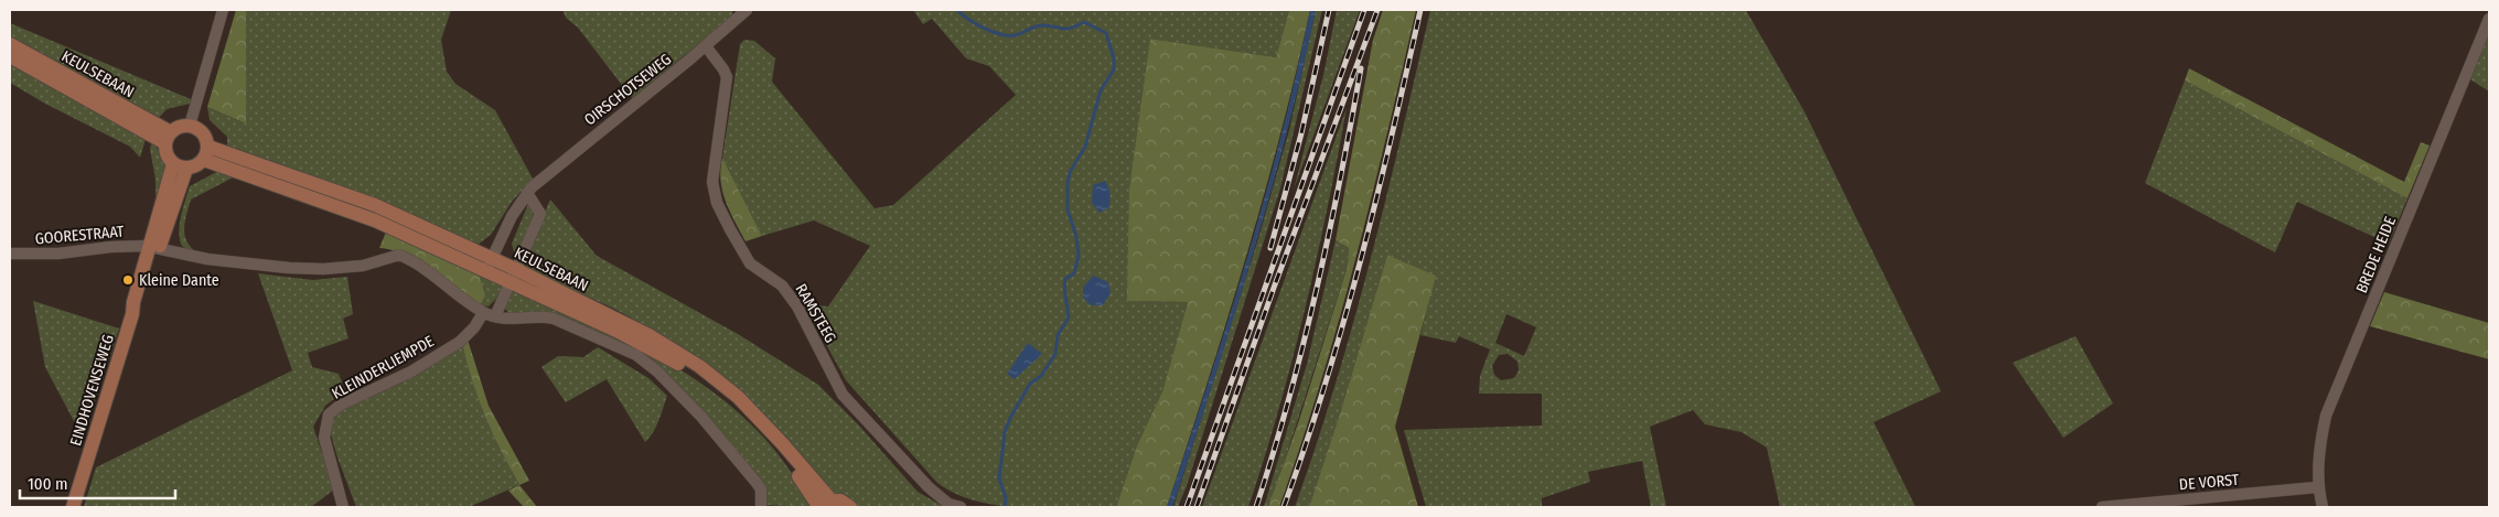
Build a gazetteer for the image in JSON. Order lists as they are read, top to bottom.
{
  "streets": {
    "main road": ["KEULSEBAAN", "EINDHOVENSEWEG"],
    "street": [
      "OIRSCHOTSEWEG",
      "GOORESTRAAT",
      "BREDE HEIDE",
      "RAMSTEEG",
      "KLEINDERLIEMPDE",
      "DE VORST"
    ]
  },
  "crossings": [
    ["KEULSEBAAN", "OIRSCHOTSEWEG"],
    ["KEULSEBAAN", "EINDHOVENSEWEG"],
    ["OIRSCHOTSEWEG", "RAMSTEEG"],
    ["GOORESTRAAT", "EINDHOVENSEWEG"],
    ["BREDE HEIDE", "DE VORST"]
  ],
  "places": ["Kleine Dante"],
  "scale_bar": "100 m"
}
